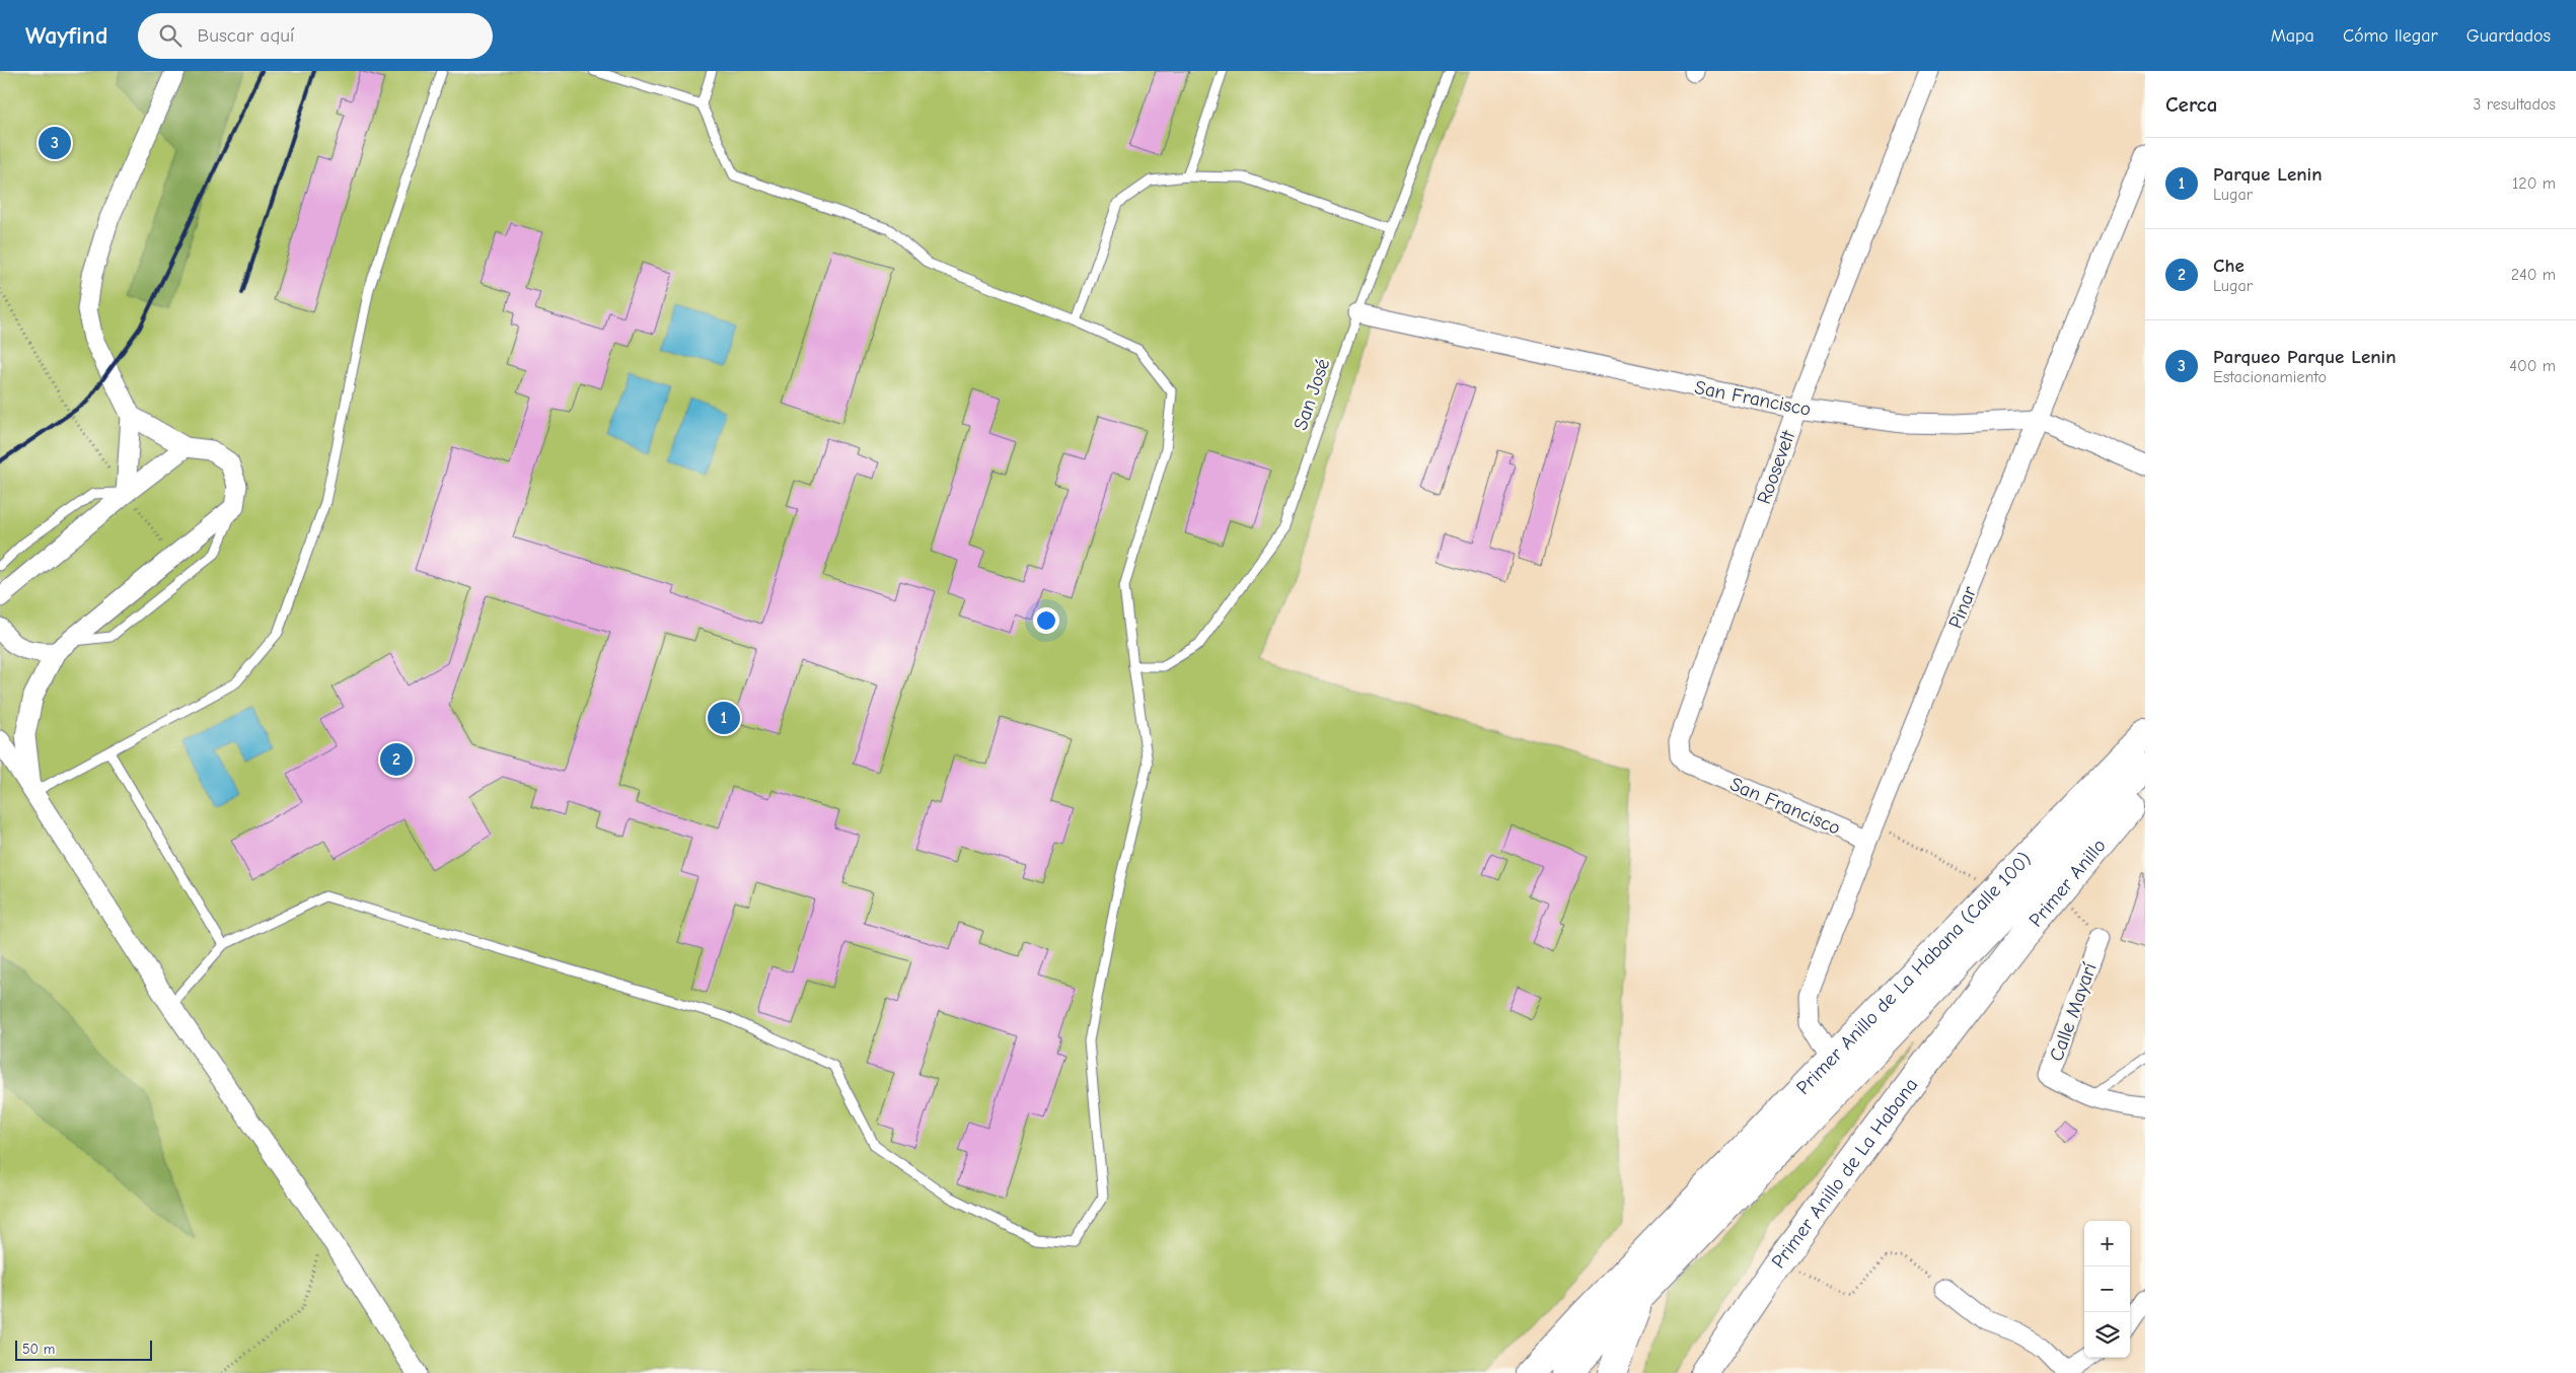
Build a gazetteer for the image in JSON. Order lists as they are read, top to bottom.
{
  "streets": {
    "highway": ["Primer Anillo", "Primer Anillo de La Habana (Calle 100)", "Primer Anillo de La Habana"],
    "street": [
      "San Francisco",
      "Roosevelt",
      "Pinar",
      "Calle Mayarí"
    ],
    "lane": ["San José"]
  },
  "crossings": [
    ["San José", "San Francisco"],
    ["San Francisco", "Roosevelt"],
    ["San Francisco", "Pinar"],
    ["Pinar", "Primer Anillo de La Habana (Calle 100)"],
    ["Primer Anillo", "Primer Anillo de La Habana"]
  ],
  "scale_bar": "50 m",
  "page": {
    "header": "Wayfind",
    "search": "Buscar aquí",
    "nav": ["Mapa", "Cómo llegar", "Guardados"],
    "heading": ["Cerca", "3 resultados"],
    "pins": ["3", "1", "2"],
    "list": [
      {
        "mark": "1",
        "name": "Parque Lenin",
        "note": "Lugar",
        "value": "120 m"
      },
      {
        "mark": "2",
        "name": "Che",
        "note": "Lugar",
        "value": "240 m"
      },
      {
        "mark": "3",
        "name": "Parqueo Parque Lenin",
        "note": "Estacionamiento",
        "value": "400 m"
      }
    ],
    "map_buttons": ["+", "−"],
    "scale": "50 m"
  }
}
